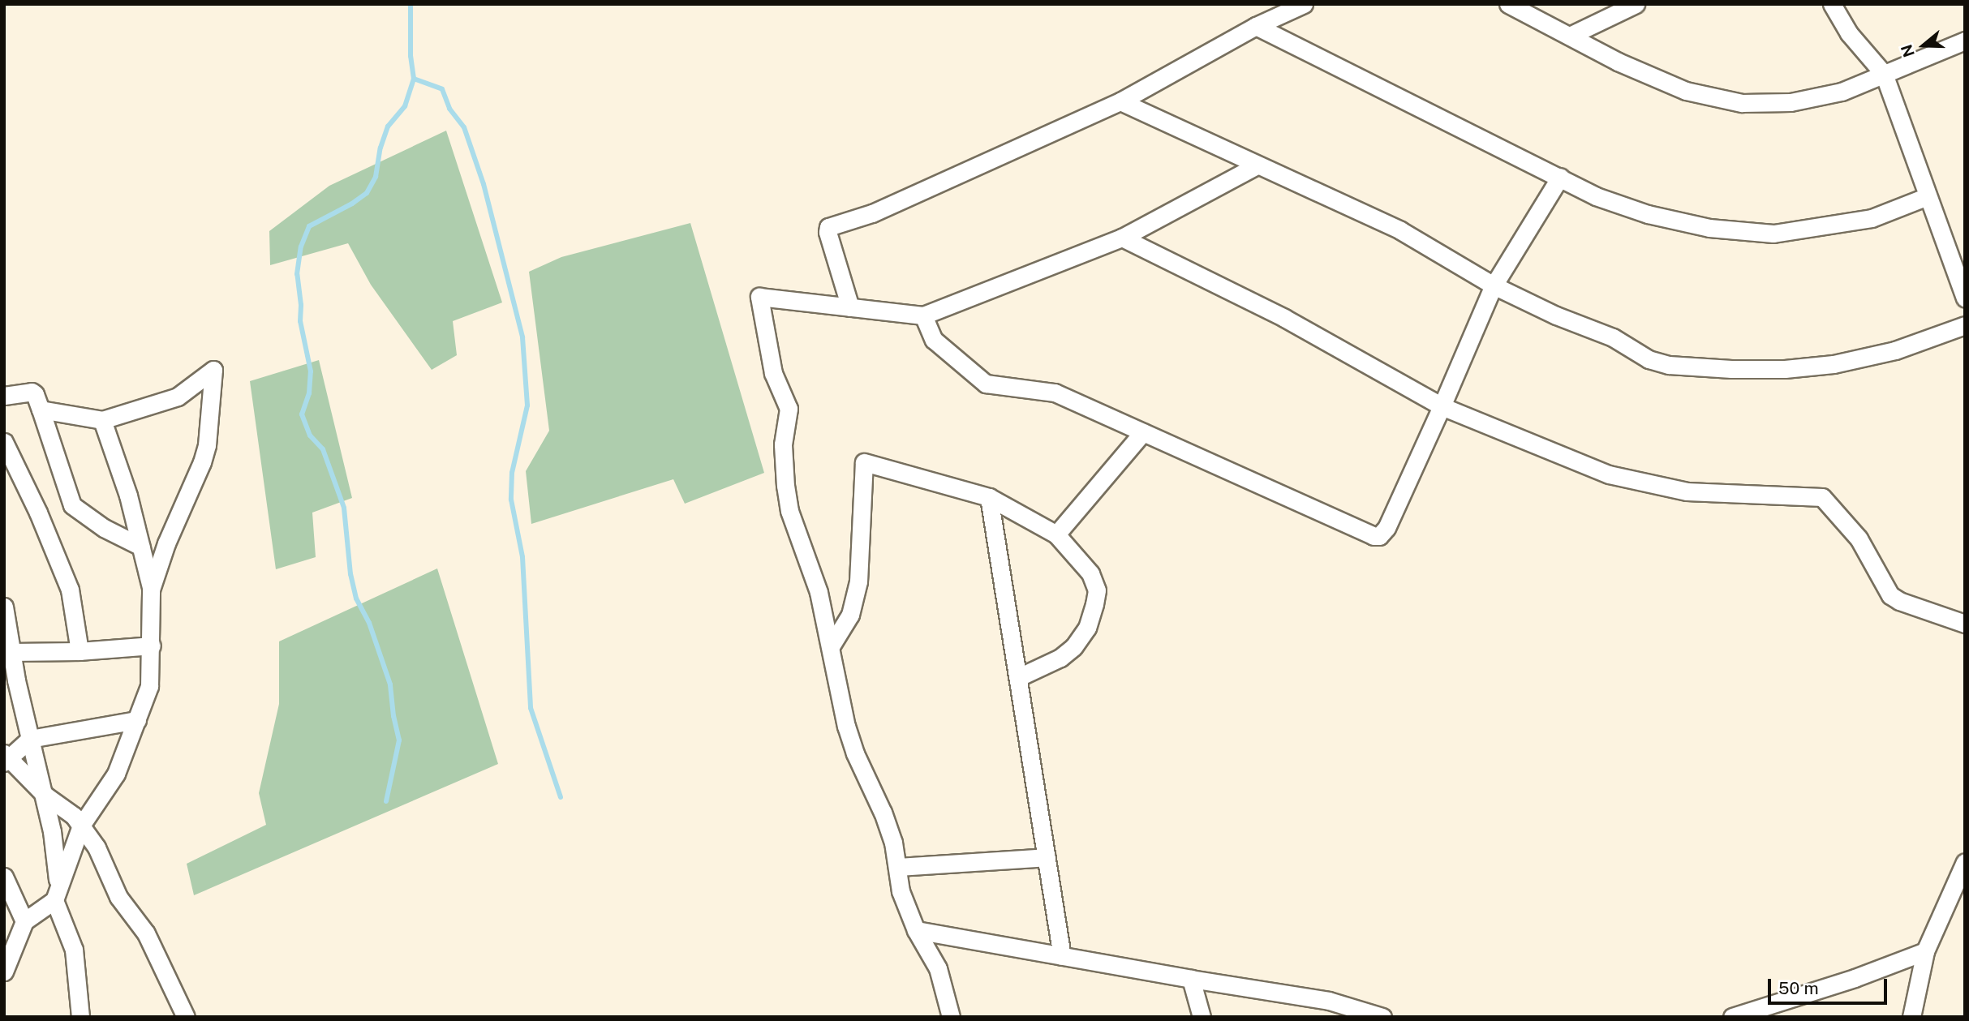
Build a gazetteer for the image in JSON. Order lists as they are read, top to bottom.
{
  "scale_bar": "50 m",
  "north": "left"
}
